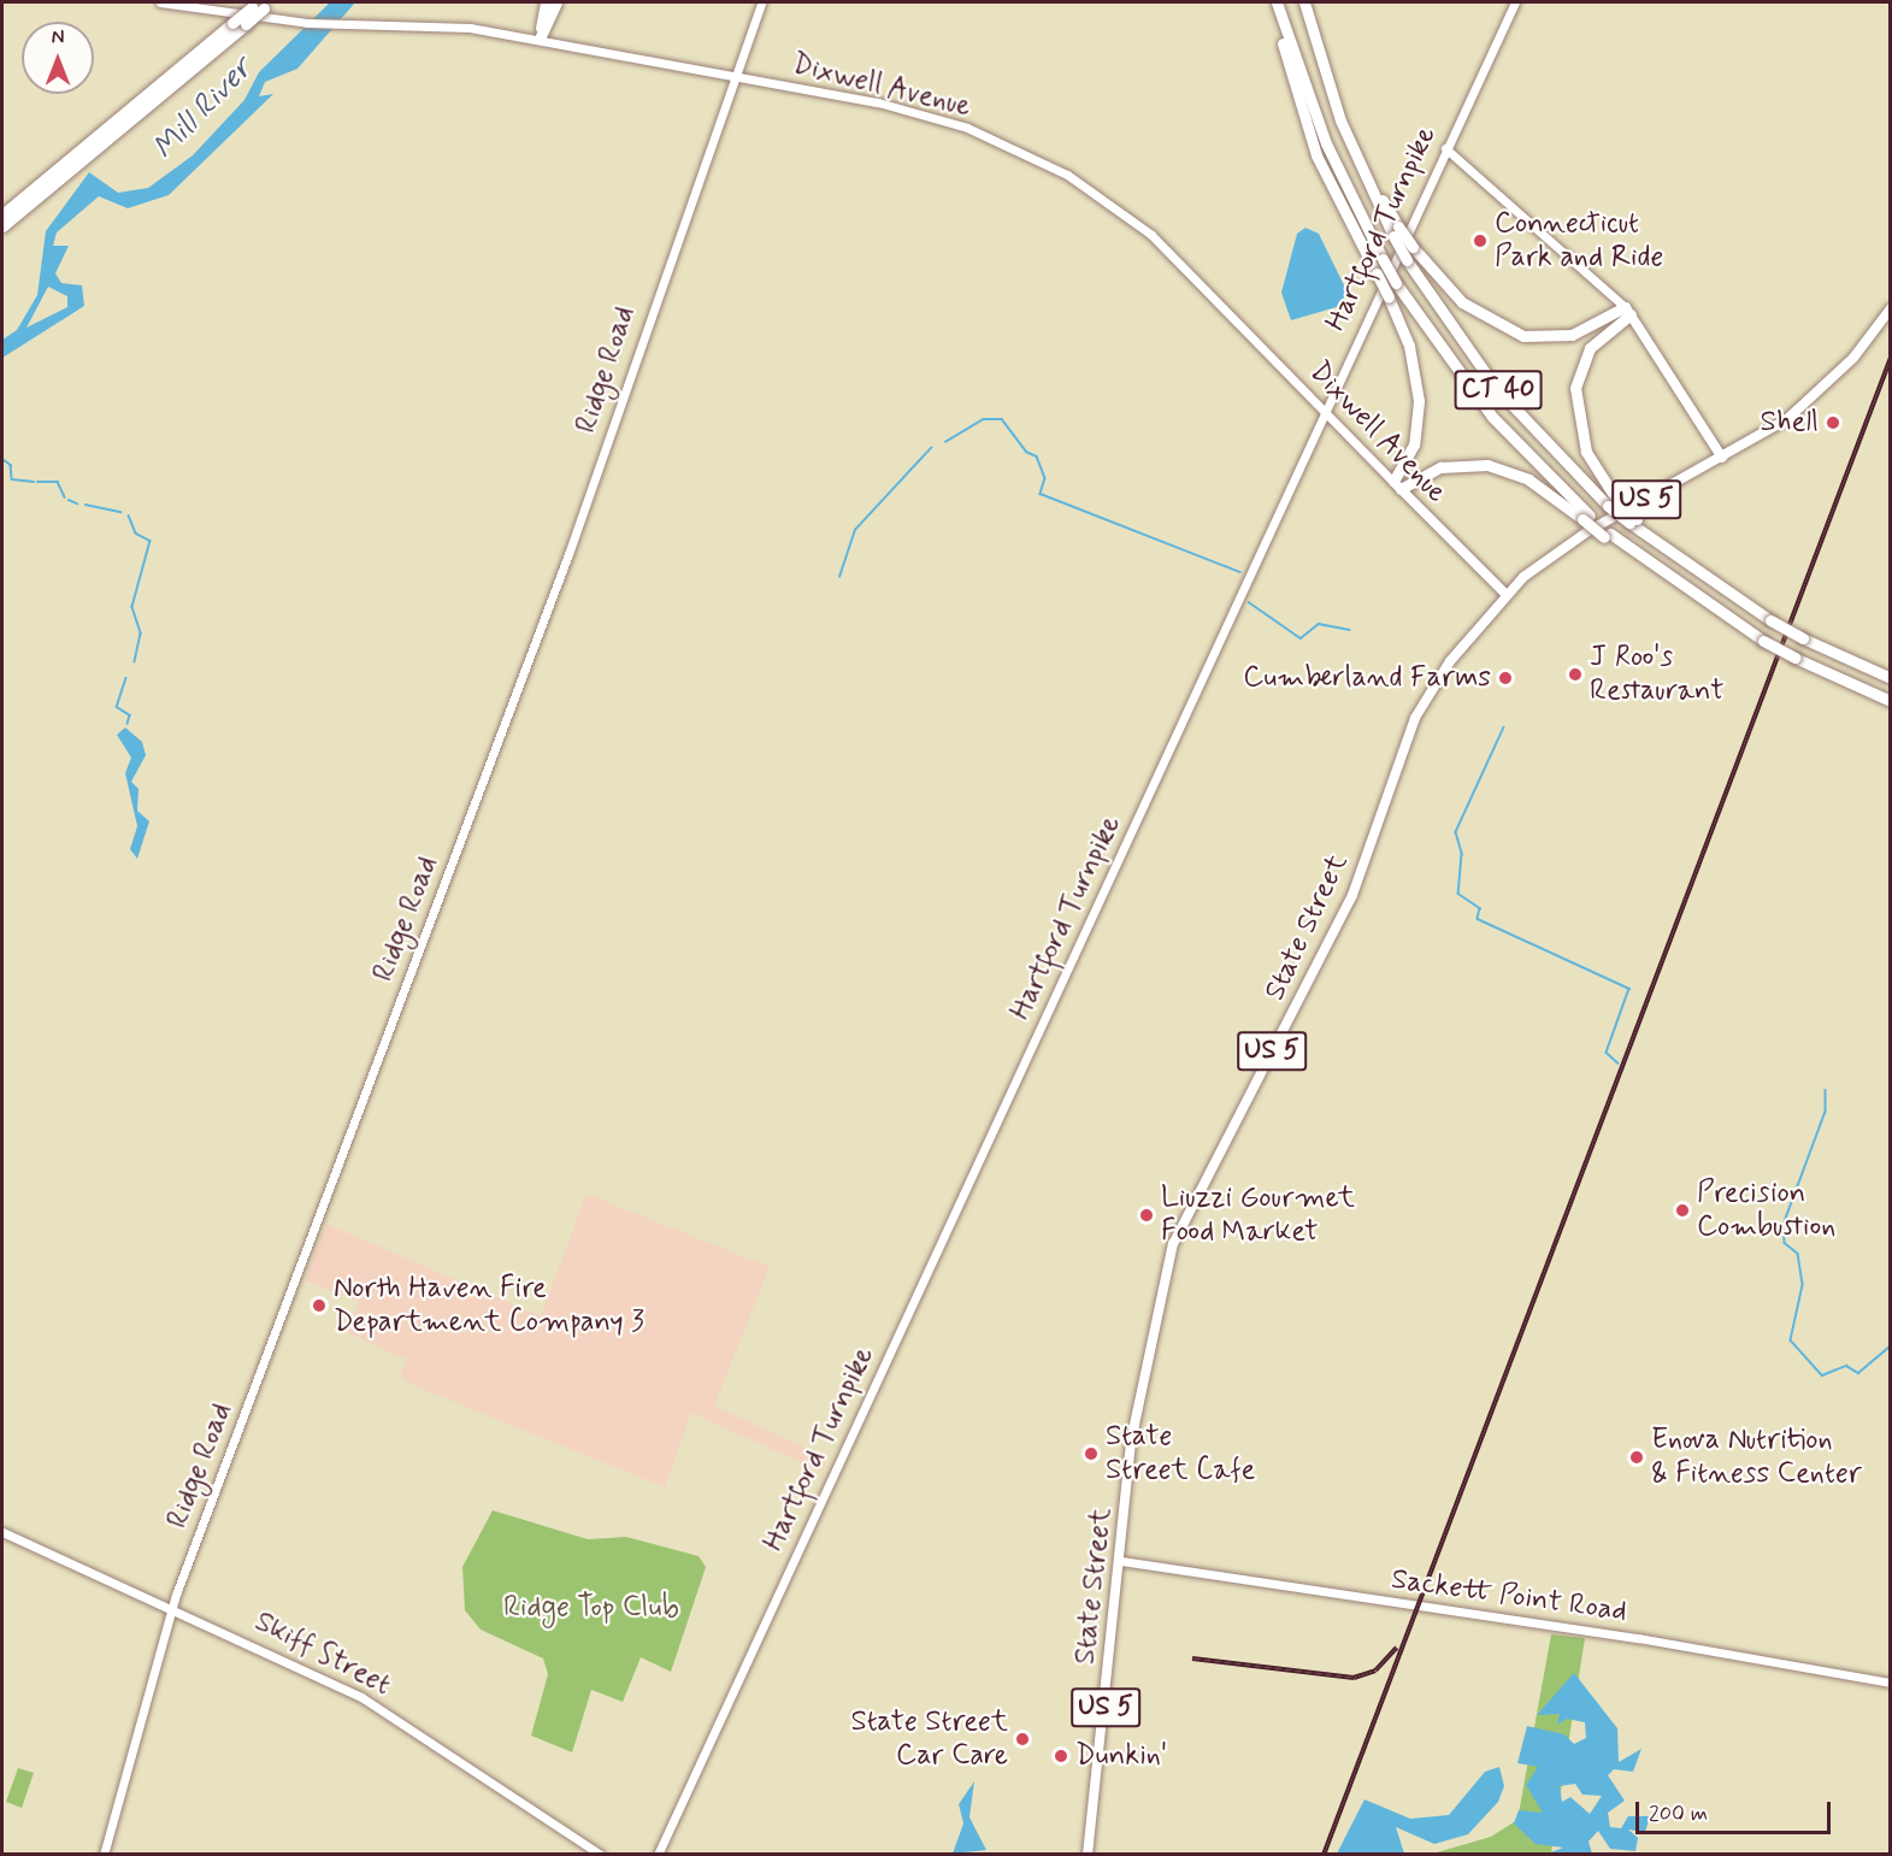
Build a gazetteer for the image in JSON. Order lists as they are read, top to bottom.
{
  "streets": {
    "highway": ["CT 40"],
    "main road": [
      "Dixwell Avenue",
      "Hartford Turnpike",
      "Ridge Road",
      "US 5",
      "State Street",
      "Sackett Point Road",
      "Skiff Street"
    ]
  },
  "crossings": [
    ["Dixwell Avenue", "Hartford Turnpike"],
    ["Dixwell Avenue", "Ridge Road"],
    ["Dixwell Avenue", "State Street"],
    ["Ridge Road", "Skiff Street"],
    ["State Street", "Sackett Point Road"]
  ],
  "water": ["Mill River"],
  "parks": ["Ridge Top Club"],
  "places": [
    "Connecticut Park and Ride",
    "Shell",
    "J Roo's Restaurant",
    "Cumberland Farms",
    "Precision Combustion",
    "Liuzzi Gourmet Food Market",
    "North Haven Fire Department Company 3",
    "State Street Cafe",
    "Enova Nutrition & Fitness Center",
    "State Street Car Care",
    "Dunkin'"
  ],
  "scale_bar": "200 m",
  "north": "top"
}
